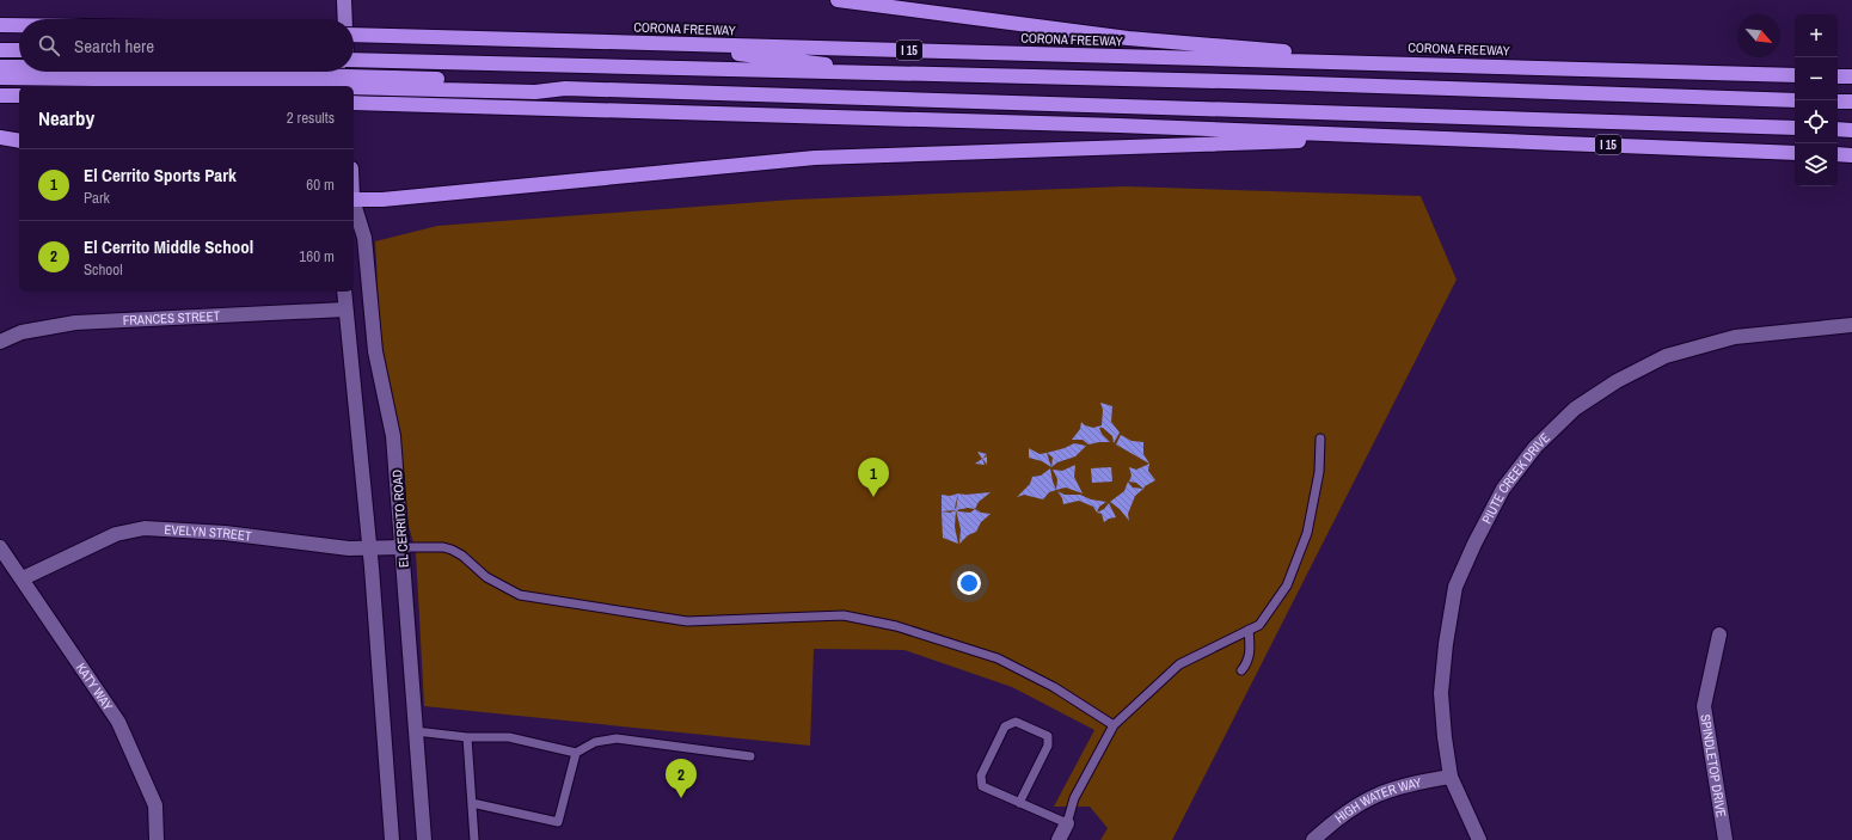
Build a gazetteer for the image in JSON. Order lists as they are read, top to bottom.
{
  "streets": {
    "highway": ["CORONA FREEWAY", "I 15"],
    "street": [
      "FRANCES STREET",
      "PIUTE CREEK DRIVE",
      "EL CERRITO ROAD",
      "EVELYN STREET",
      "KATY WAY",
      "SPINDLETOP DRIVE",
      "HIGH WATER WAY"
    ]
  },
  "crossings": [
    ["PIUTE CREEK DRIVE", "HIGH WATER WAY"],
    ["EL CERRITO ROAD", "EVELYN STREET"],
    ["EVELYN STREET", "KATY WAY"]
  ],
  "north": "bottom right",
  "page": {
    "map_buttons": ["+", "−"],
    "search": "Search here",
    "heading": ["Nearby", "2 results"],
    "list": [
      {
        "mark": "1",
        "name": "El Cerrito Sports Park",
        "note": "Park",
        "value": "60 m"
      },
      {
        "mark": "2",
        "name": "El Cerrito Middle School",
        "note": "School",
        "value": "160 m"
      }
    ],
    "pins": ["1", "2"]
  }
}
